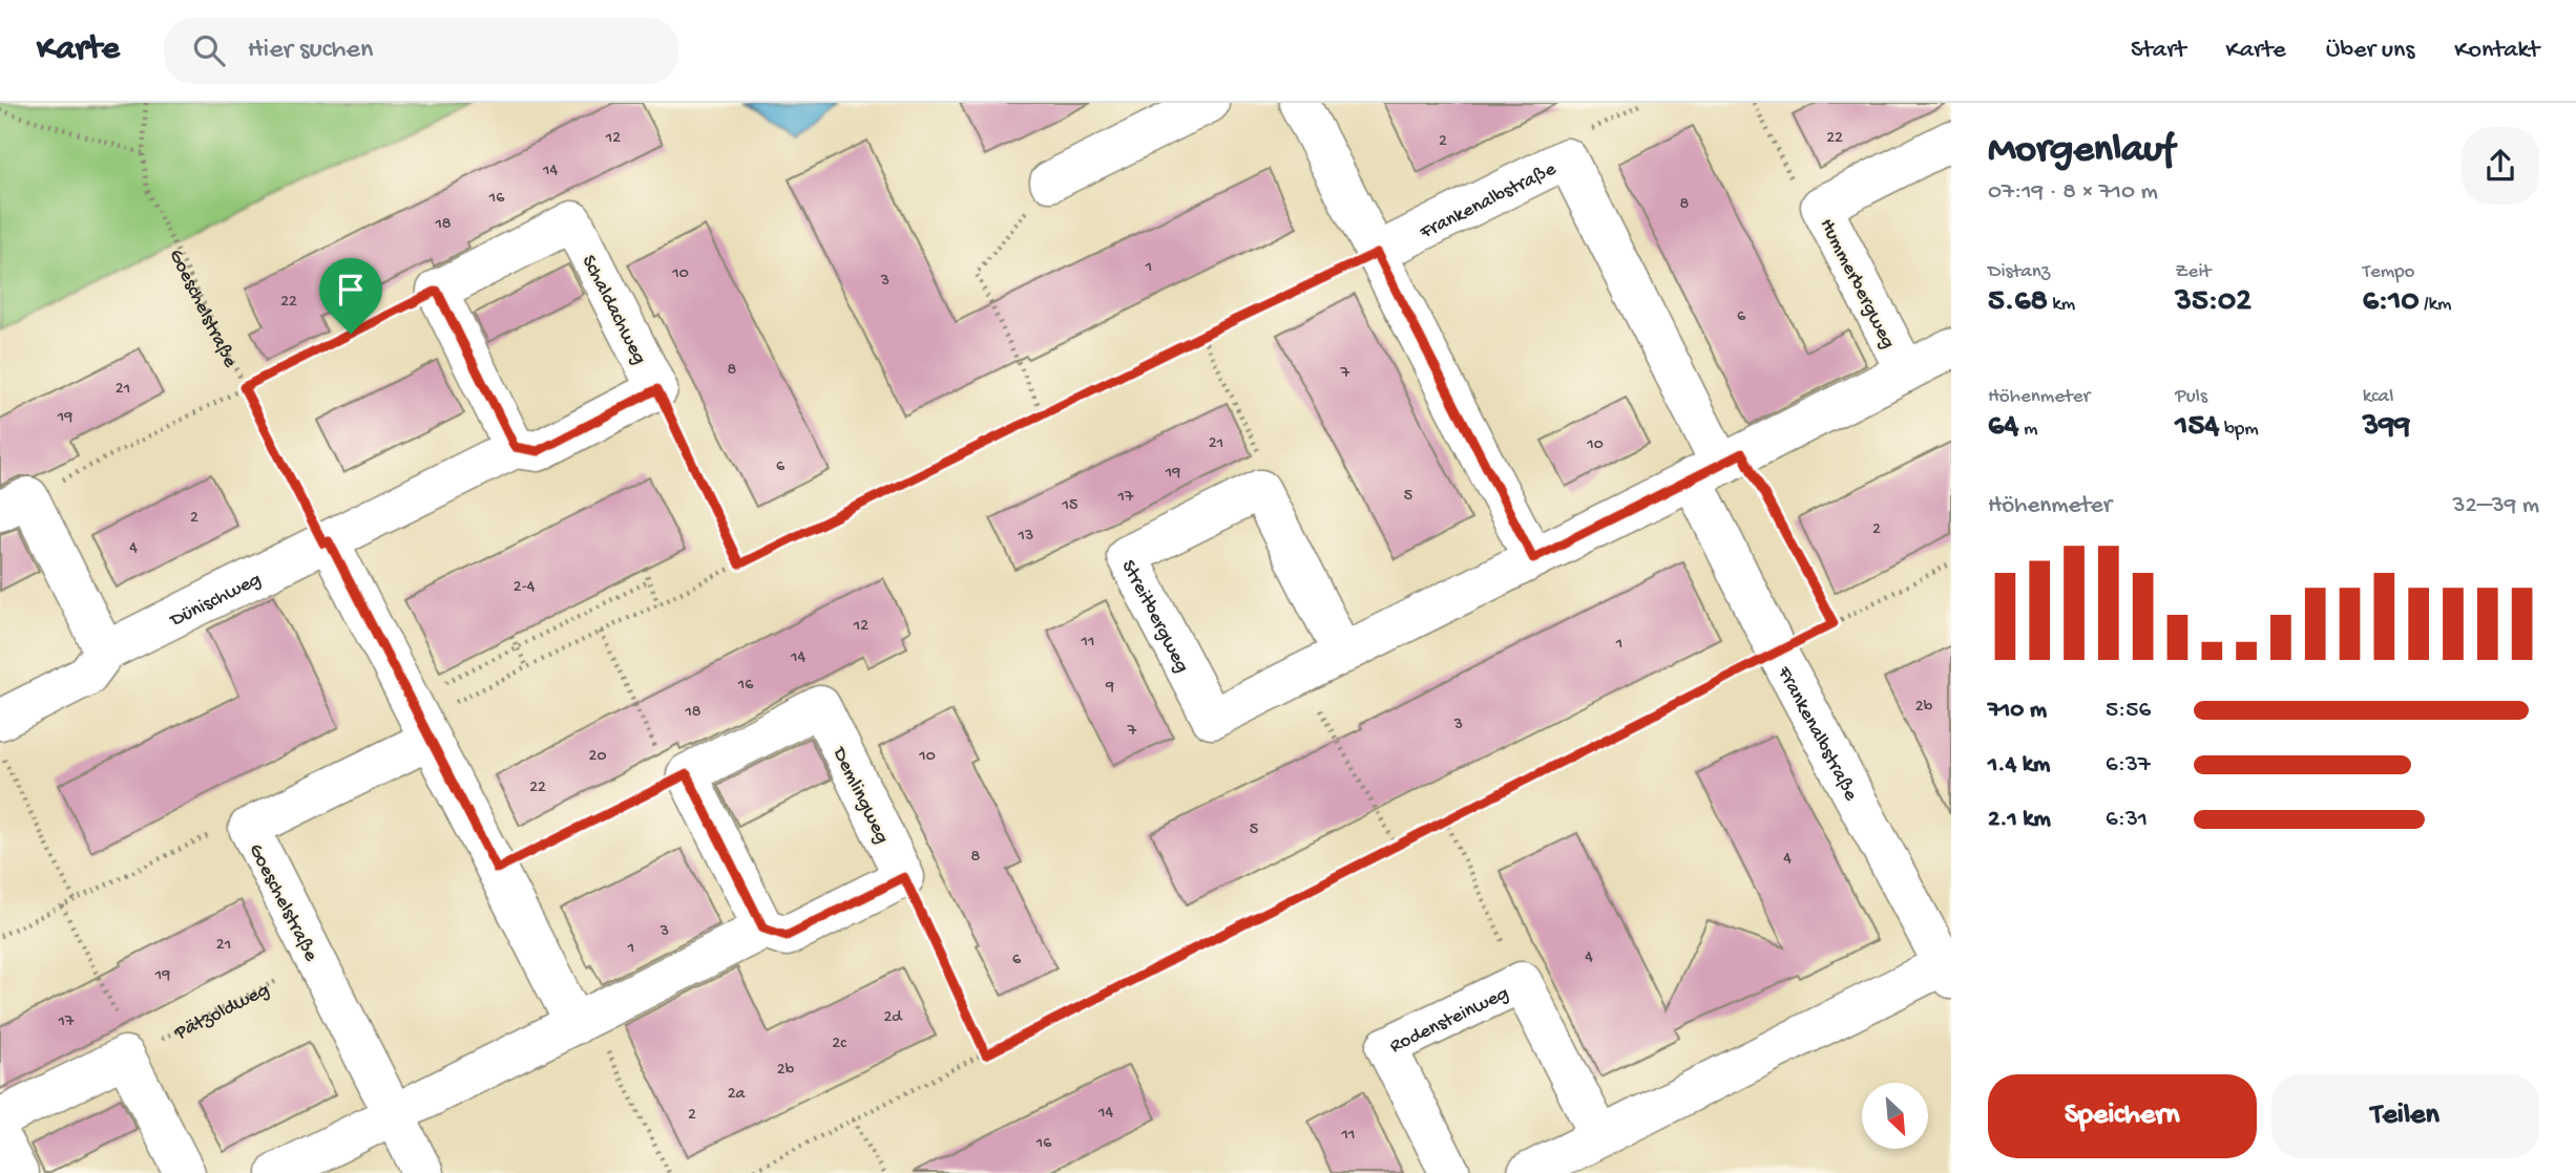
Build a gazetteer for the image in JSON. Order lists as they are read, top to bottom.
{
  "streets": {
    "street": [
      "Frankenalbstraße",
      "Hummerbergweg",
      "Goeschelstraße",
      "Schaldachweg",
      "Dünischweg",
      "Streitbergweg",
      "Demlingweg",
      "Rodensteinweg"
    ],
    "path": ["Pätzoldweg"]
  },
  "crossings": [
    ["Frankenalbstraße", "Hummerbergweg"],
    ["Goeschelstraße", "Dünischweg"],
    ["Goeschelstraße", "Pätzoldweg"]
  ],
  "house_numbers": [
    "12",
    "22",
    "2",
    "14",
    "16",
    "8",
    "18",
    "1",
    "10",
    "3",
    "22",
    "6",
    "8",
    "7",
    "21",
    "19",
    "21",
    "10",
    "6",
    "19",
    "5",
    "17",
    "15",
    "2",
    "2",
    "13",
    "4",
    "2-4",
    "12",
    "11",
    "1",
    "14",
    "16",
    "9",
    "2b",
    "18",
    "3",
    "7",
    "20",
    "10",
    "22",
    "5",
    "8",
    "4",
    "3",
    "21",
    "1",
    "4",
    "6",
    "19",
    "2d",
    "17",
    "2c",
    "2b",
    "2a",
    "14",
    "2",
    "11",
    "16"
  ],
  "north": "bottom right",
  "page": {
    "header": "Karte",
    "search": "Hier suchen",
    "nav": [
      "Start",
      "Karte",
      "Über uns",
      "Kontakt"
    ],
    "heading": ["Morgenlauf", "07:19 · 8 × 710 m"],
    "stats": [
      ["Distanz", "5.68 km"],
      ["Zeit", "35:02"],
      ["Tempo", "6:10 /km"],
      ["Höhenmeter", "64 m"],
      ["Puls", "154 bpm"],
      ["kcal", "399"]
    ],
    "chart": ["Höhenmeter", "32–39 m"],
    "list": [
      {
        "name": "710 m",
        "note": "5:56"
      },
      {
        "name": "1.4 km",
        "note": "6:37"
      },
      {
        "name": "2.1 km",
        "note": "6:31"
      }
    ],
    "buttons": ["Speichern", "Teilen"]
  }
}
